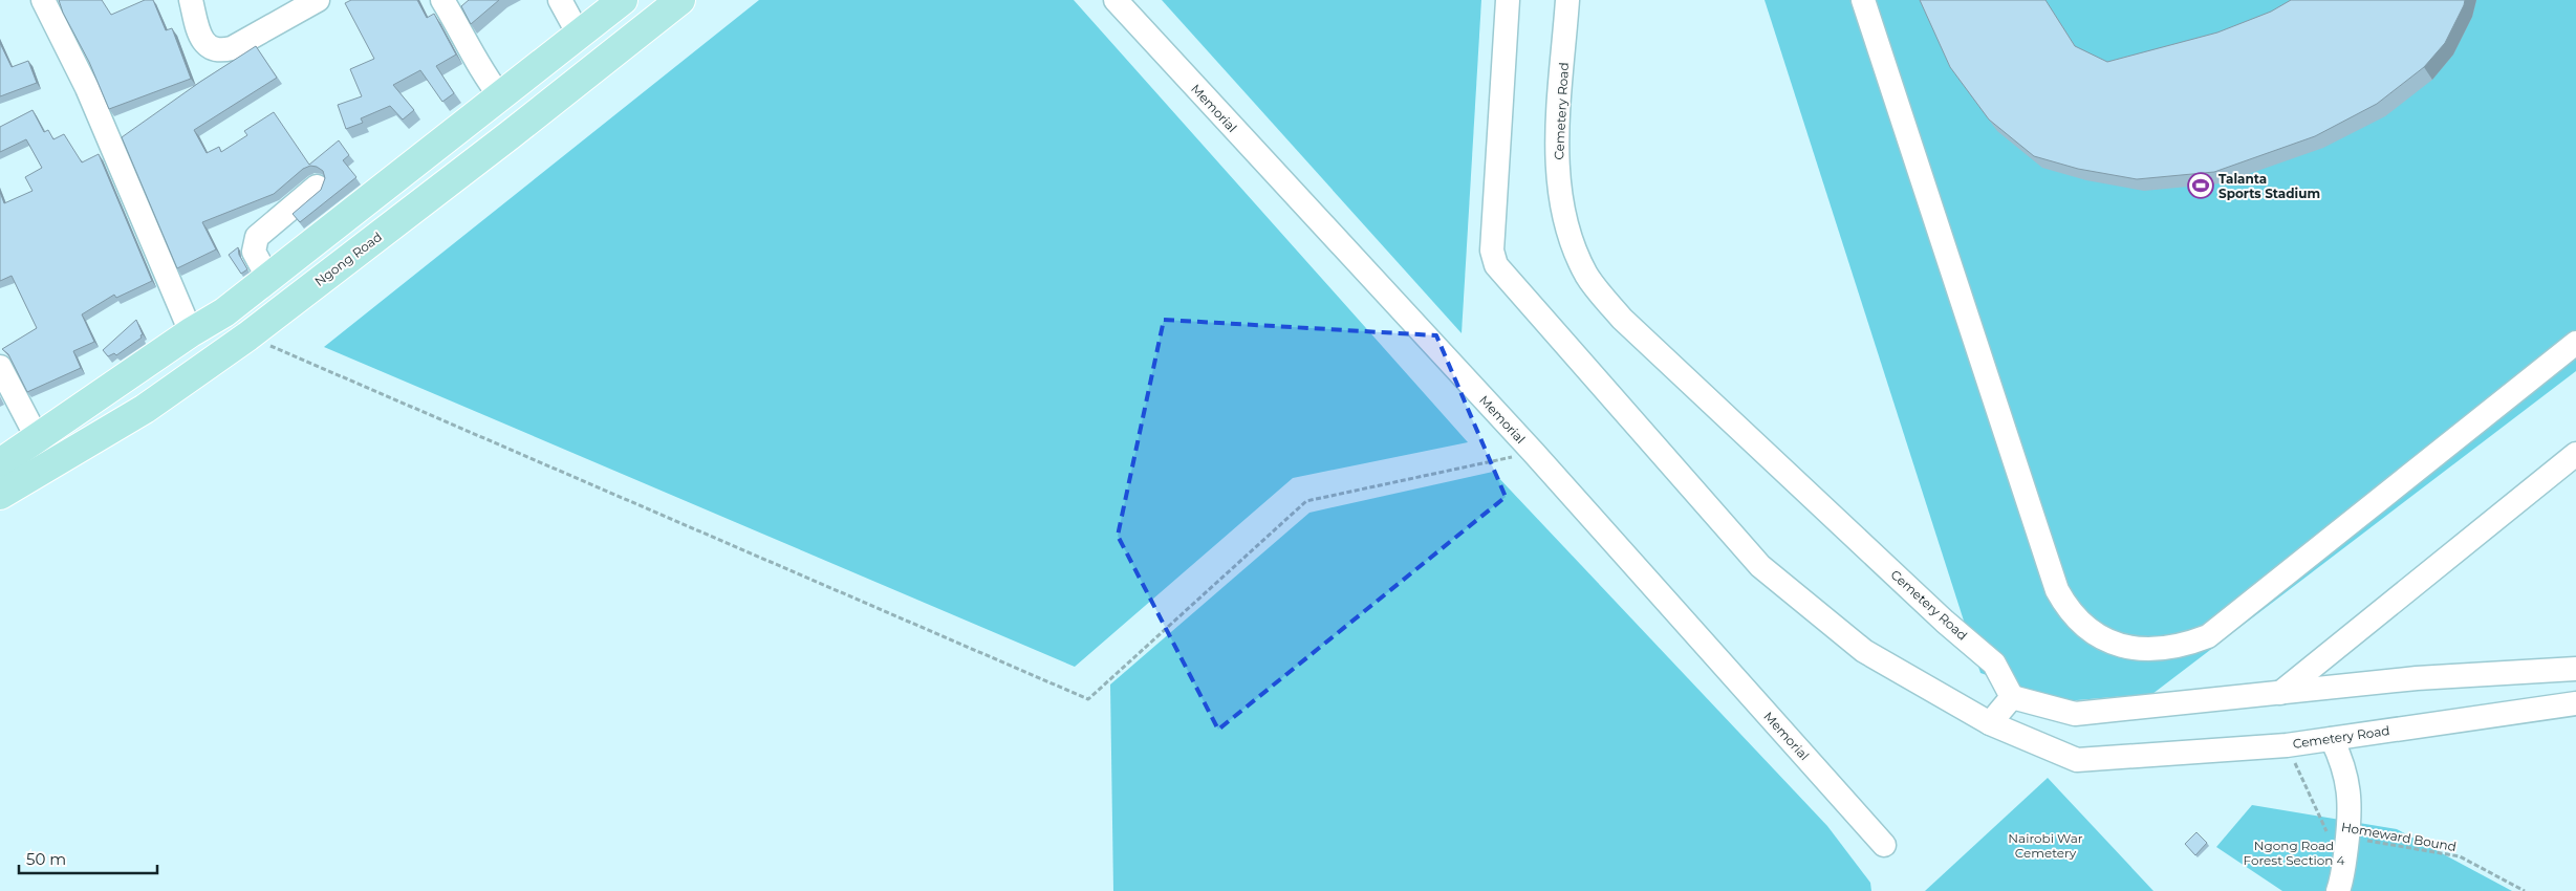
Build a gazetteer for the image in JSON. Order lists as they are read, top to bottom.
{
  "streets": {
    "main road": ["Ngong Road"],
    "street": ["Memorial", "Cemetery Road"],
    "path": ["Homeward Bound"]
  },
  "crossings": [
    ["Cemetery Road", "Homeward Bound"]
  ],
  "parks": ["Nairobi War Cemetery", "Ngong Road Forest Section 4"],
  "places": {
    "sports": ["Talanta Sports Stadium"]
  },
  "scale_bar": "50 m"
}
